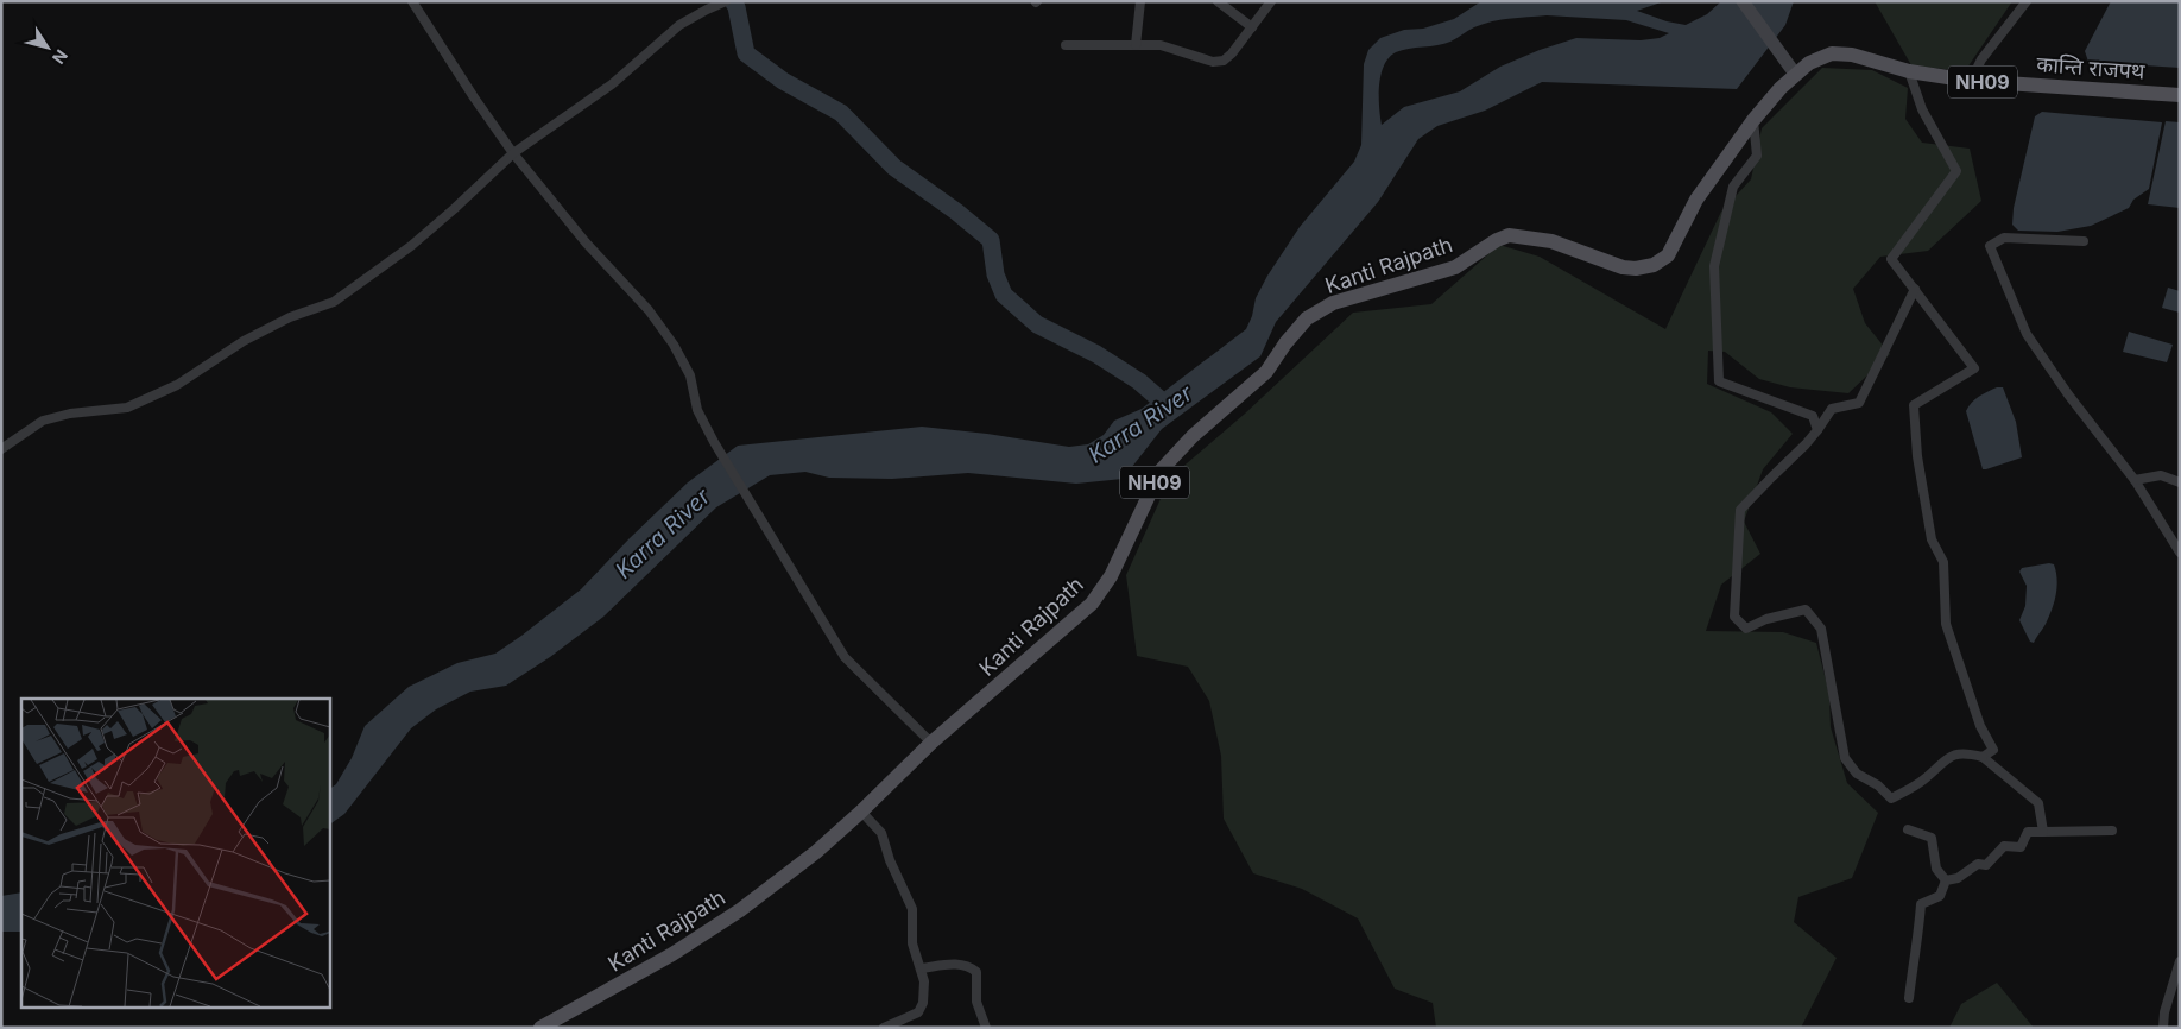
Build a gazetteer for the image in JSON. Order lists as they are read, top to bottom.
{
  "streets": {
    "main road": ["कान्ति राजपथ", "NH09", "Kanti Rajpath"]
  },
  "crossings": [
    ["कान्ति राजपथ", "Kanti Rajpath"]
  ],
  "water": ["Karra River"],
  "north": "bottom right"
}
